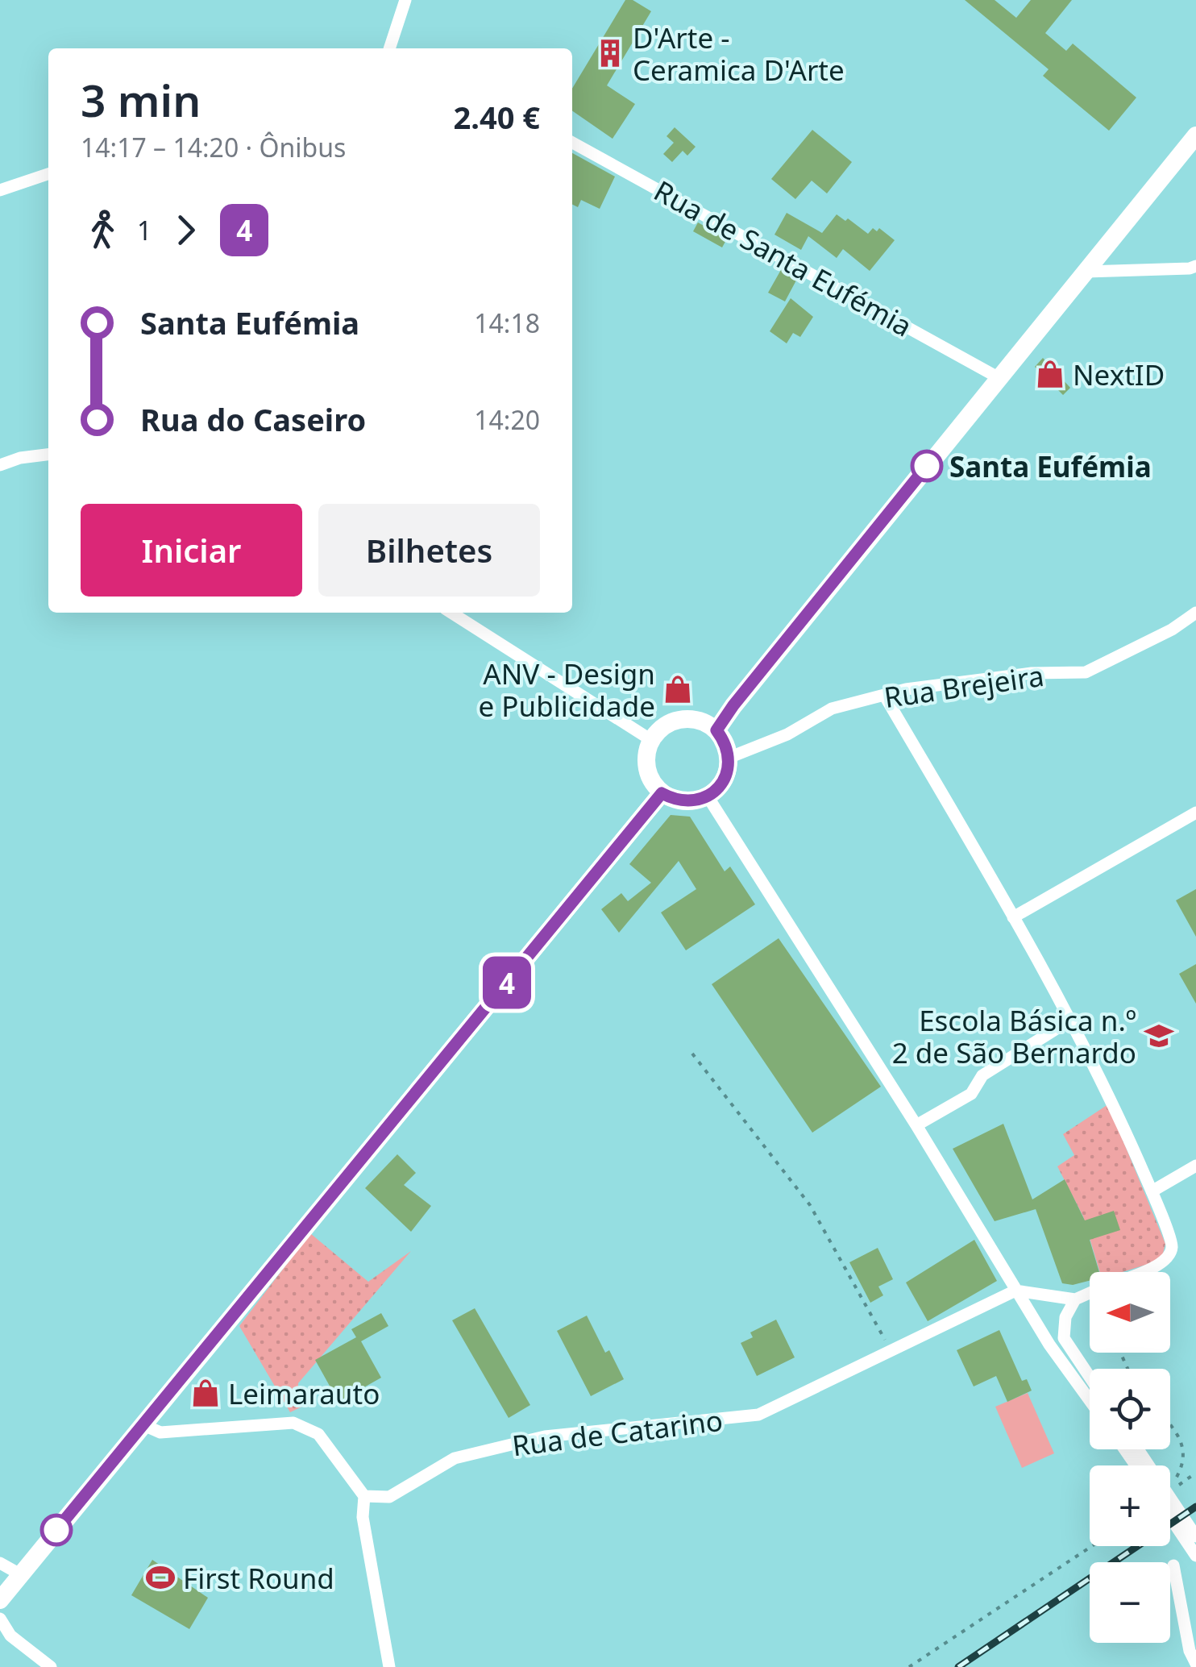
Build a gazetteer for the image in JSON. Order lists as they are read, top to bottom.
{
  "streets": {
    "street": ["Rua de Santa Eufémia", "Rua Brejeira", "Rua de Catarino"]
  },
  "places": {
    "building": ["D'Arte - Ceramica D'Arte"],
    "shop": ["NextID", "ANV - Design e Publicidade", "Leimarauto"],
    "other": ["Santa Eufémia"],
    "school or university": ["Escola Básica n.º 2 de São Bernardo"],
    "sports": ["First Round"]
  },
  "lines": ["bus line 4"],
  "north": "left",
  "page": {
    "on_map": "4",
    "heading": ["3 min", "14:17 – 14:20 · Ônibus", "2.40 €"],
    "legs": ["1", "4"],
    "list": [
      {
        "name": "Santa Eufémia",
        "value": "14:18"
      },
      {
        "name": "Rua do Caseiro",
        "value": "14:20"
      }
    ],
    "buttons": ["Iniciar", "Bilhetes"],
    "map_buttons": ["+", "−"]
  }
}
